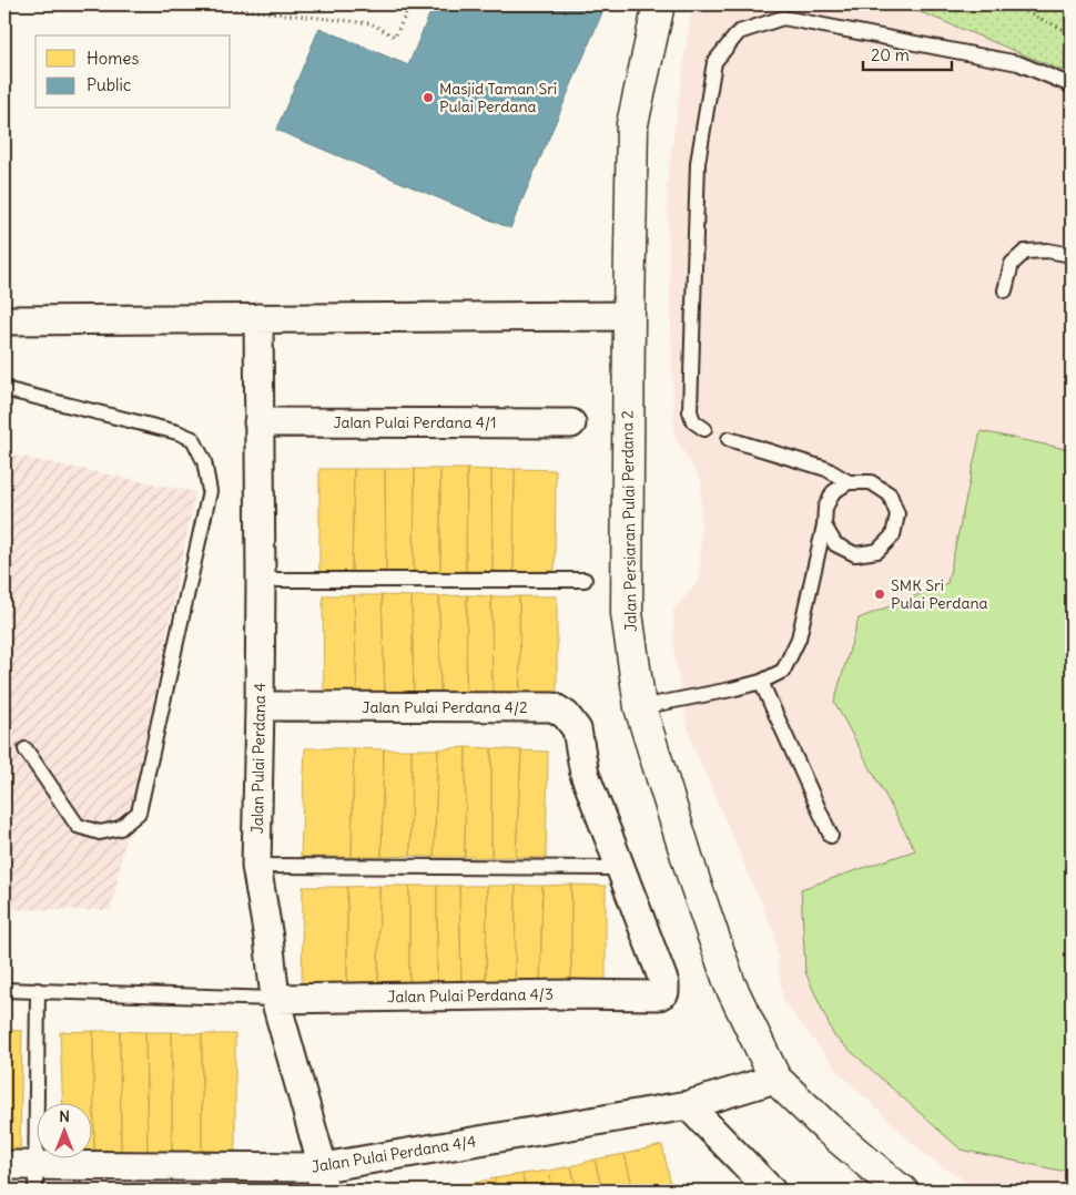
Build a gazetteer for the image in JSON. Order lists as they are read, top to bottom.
{
  "streets": {
    "street": [
      "Jalan Pulai Perdana 4/1",
      "Jalan Persiaran Pulai Perdana 2",
      "Jalan Pulai Perdana 4/2",
      "Jalan Pulai Perdana 4",
      "Jalan Pulai Perdana 4/3",
      "Jalan Pulai Perdana 4/4"
    ]
  },
  "crossings": [
    ["Jalan Pulai Perdana 4/1", "Jalan Pulai Perdana 4"],
    ["Jalan Persiaran Pulai Perdana 2", "Jalan Pulai Perdana 4/4"],
    ["Jalan Pulai Perdana 4/2", "Jalan Pulai Perdana 4"],
    ["Jalan Pulai Perdana 4/2", "Jalan Pulai Perdana 4/3"],
    ["Jalan Pulai Perdana 4", "Jalan Pulai Perdana 4/3"],
    ["Jalan Pulai Perdana 4", "Jalan Pulai Perdana 4/4"]
  ],
  "places": ["Masjid Taman Sri Pulai Perdana", "SMK Sri Pulai Perdana"],
  "legend": ["Homes", "Public"],
  "scale_bar": "20 m",
  "north": "top"
}
